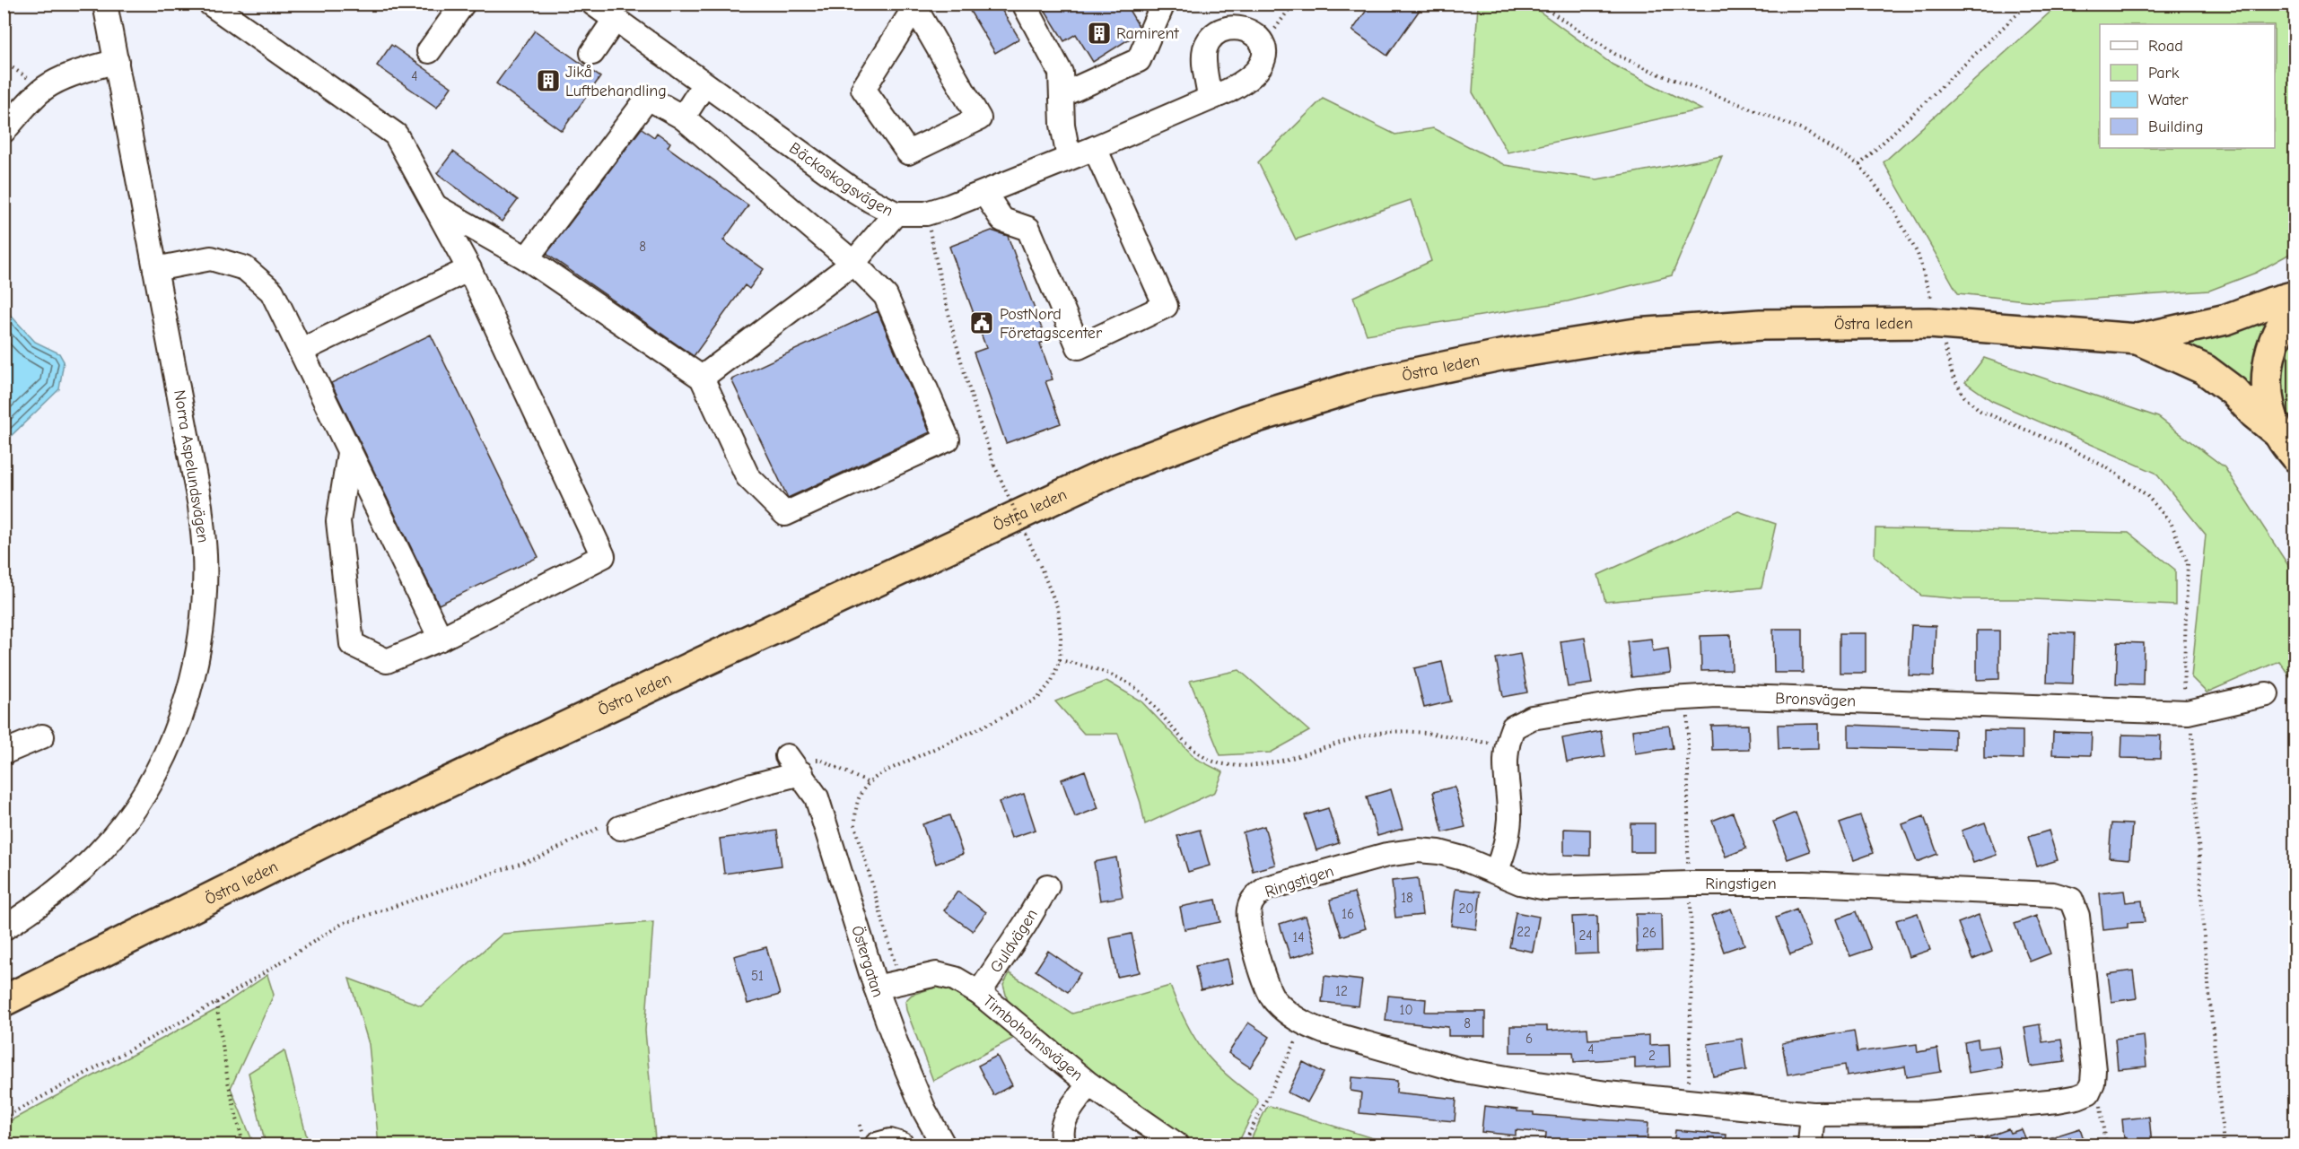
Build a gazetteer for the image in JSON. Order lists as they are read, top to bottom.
{
  "streets": {
    "highway": ["Östra leden"],
    "street": [
      "Bäckaskogsvägen",
      "Norra Aspelundsvägen",
      "Bronsvägen",
      "Ringstigen",
      "Guldvägen",
      "Östergatan",
      "Timboholmsvägen"
    ]
  },
  "crossings": [
    ["Bronsvägen", "Ringstigen"],
    ["Guldvägen", "Timboholmsvägen"],
    ["Östergatan", "Timboholmsvägen"]
  ],
  "places": {
    "building": ["Ramirent", "Jikå Luftbehandling"],
    "public building": ["PostNord Företagscenter"]
  },
  "house_numbers": [
    "4",
    "8",
    "18",
    "20",
    "16",
    "22",
    "26",
    "24",
    "14",
    "51",
    "12",
    "10",
    "8",
    "6",
    "4",
    "2"
  ],
  "legend": [
    "Road",
    "Park",
    "Water",
    "Building"
  ]
}
